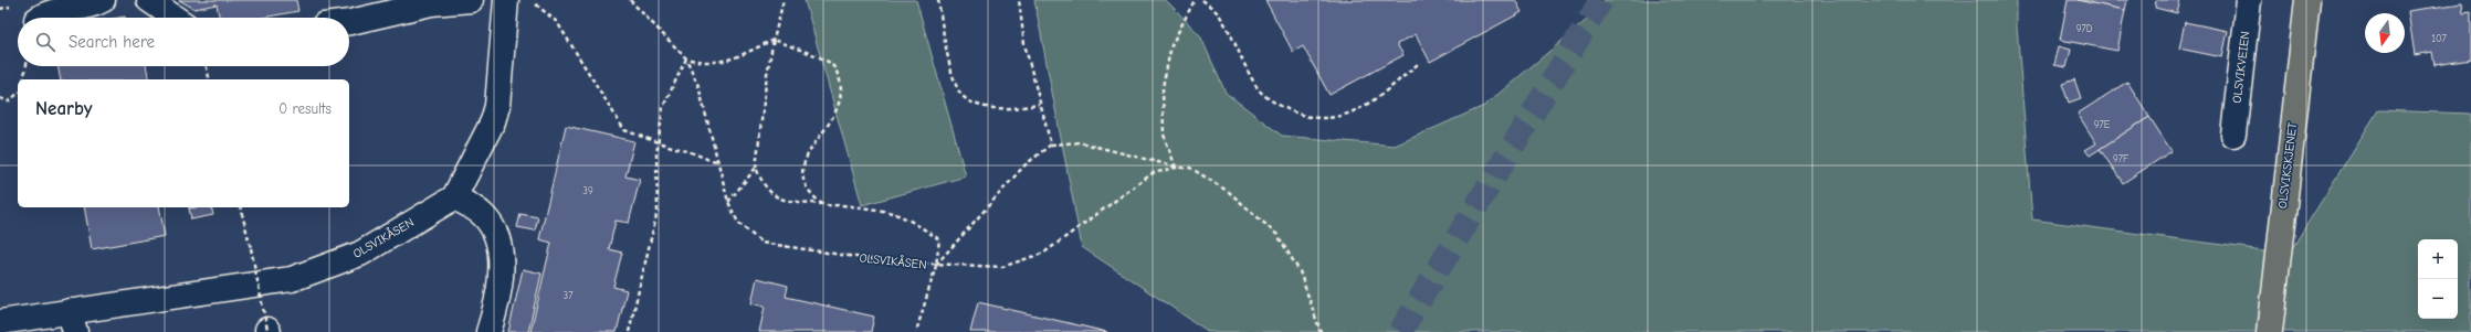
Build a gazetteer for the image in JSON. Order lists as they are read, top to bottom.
{
  "streets": {
    "main road": ["OLSVIKSKJENET"],
    "street": ["OLSVIKVEIEN", "OLSVIKÅSEN"]
  },
  "house_numbers": [
    "97D",
    "107",
    "97E",
    "97F",
    "39",
    "37"
  ],
  "north": "bottom",
  "page": {
    "search": "Search here",
    "heading": ["Nearby", "0 results"],
    "map_buttons": ["+", "−"]
  }
}
